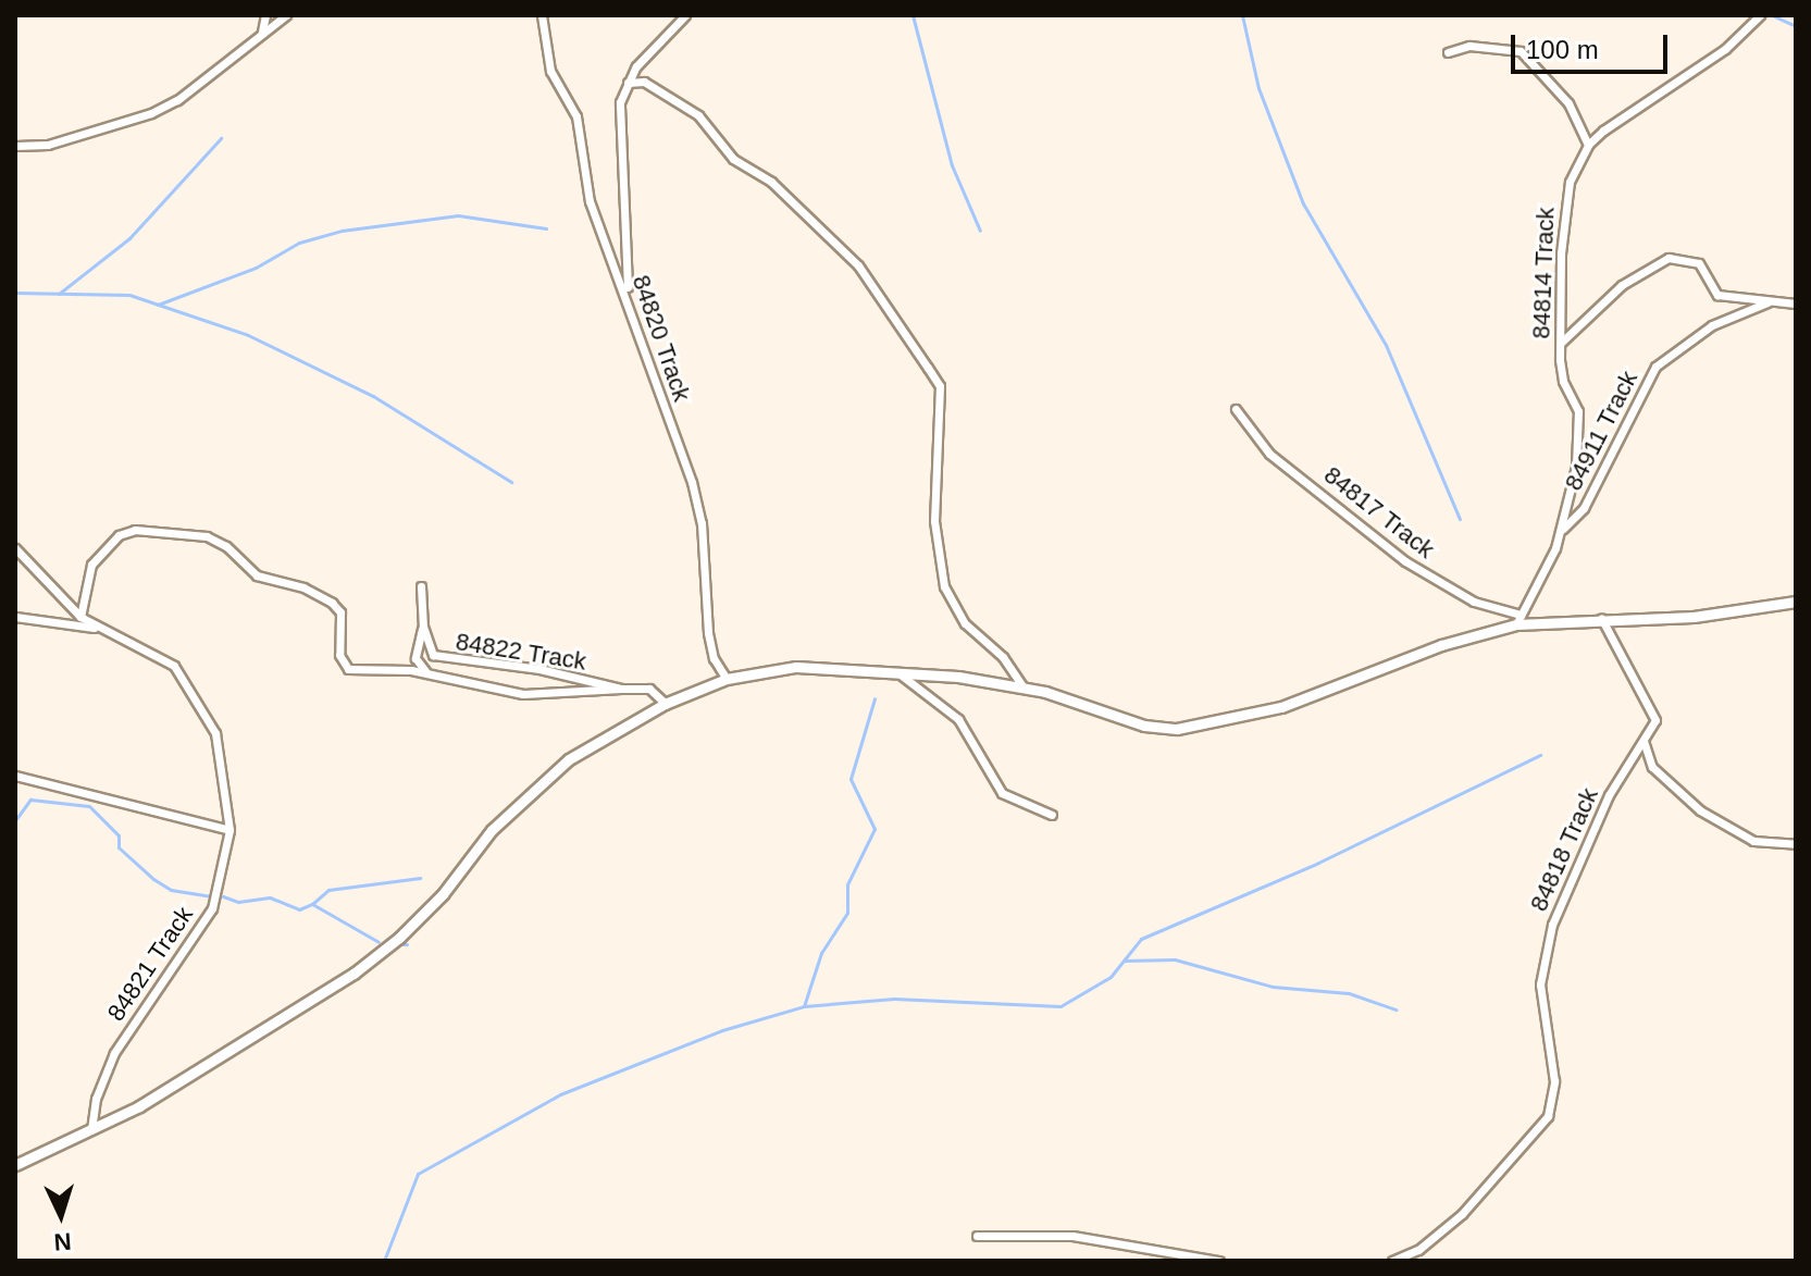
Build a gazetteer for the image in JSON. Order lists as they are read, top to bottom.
{
  "streets": {
    "street": [
      "84814 Track",
      "84820 Track",
      "84911 Track",
      "84817 Track",
      "84822 Track",
      "84818 Track",
      "84821 Track"
    ]
  },
  "crossings": [
    ["84814 Track", "84911 Track"]
  ],
  "scale_bar": "100 m",
  "north": "bottom"
}
